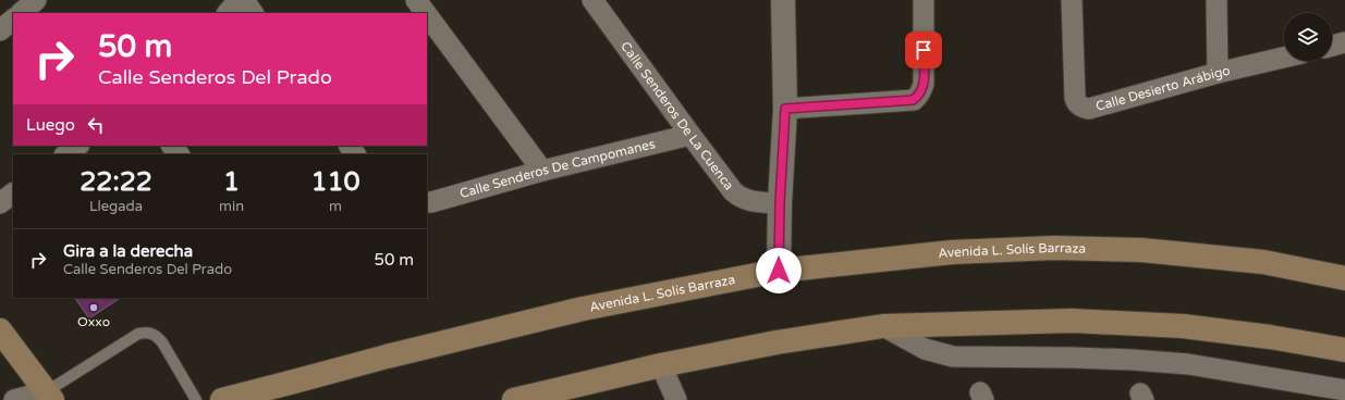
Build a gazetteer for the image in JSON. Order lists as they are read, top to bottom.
{
  "streets": {
    "main road": ["Avenida L. Solís Barraza"],
    "street": ["Calle Desierto Arábigo", "Calle Senderos De La Cuenca", "Calle Senderos De Campomanes"]
  },
  "crossings": [
    ["Calle Senderos De La Cuenca", "Calle Senderos De Campomanes"]
  ],
  "places": ["Oxxo"],
  "page": {
    "turn": ["50 m", "Calle Senderos Del Prado"],
    "then": "Luego",
    "eta": [
      "22:22",
      "Llegada",
      "1",
      "min",
      "110",
      "m"
    ],
    "list": [
      {
        "name": "Gira a la derecha",
        "note": "Calle Senderos Del Prado",
        "value": "50 m"
      }
    ]
  }
}
